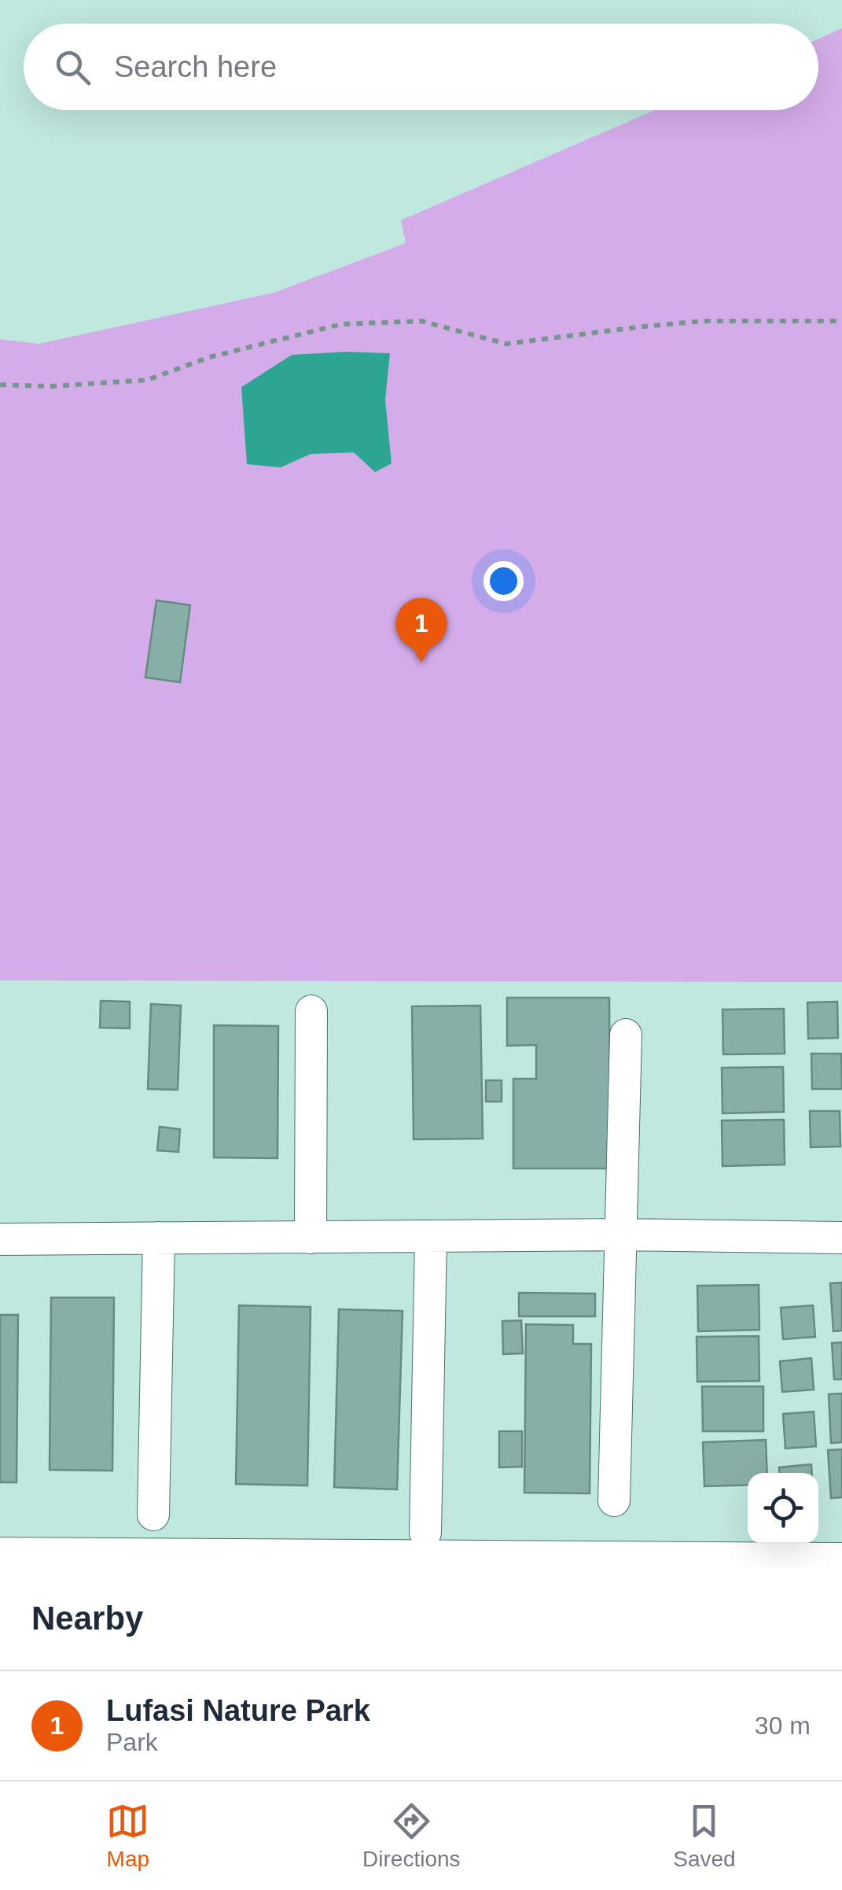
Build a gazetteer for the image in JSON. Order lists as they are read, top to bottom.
{
  "page": {
    "search": "Search here",
    "pins": "1",
    "heading": "Nearby",
    "list": [
      {
        "mark": "1",
        "name": "Lufasi Nature Park",
        "note": "Park",
        "value": "30 m"
      }
    ],
    "nav": ["Map", "Directions", "Saved"]
  }
}
